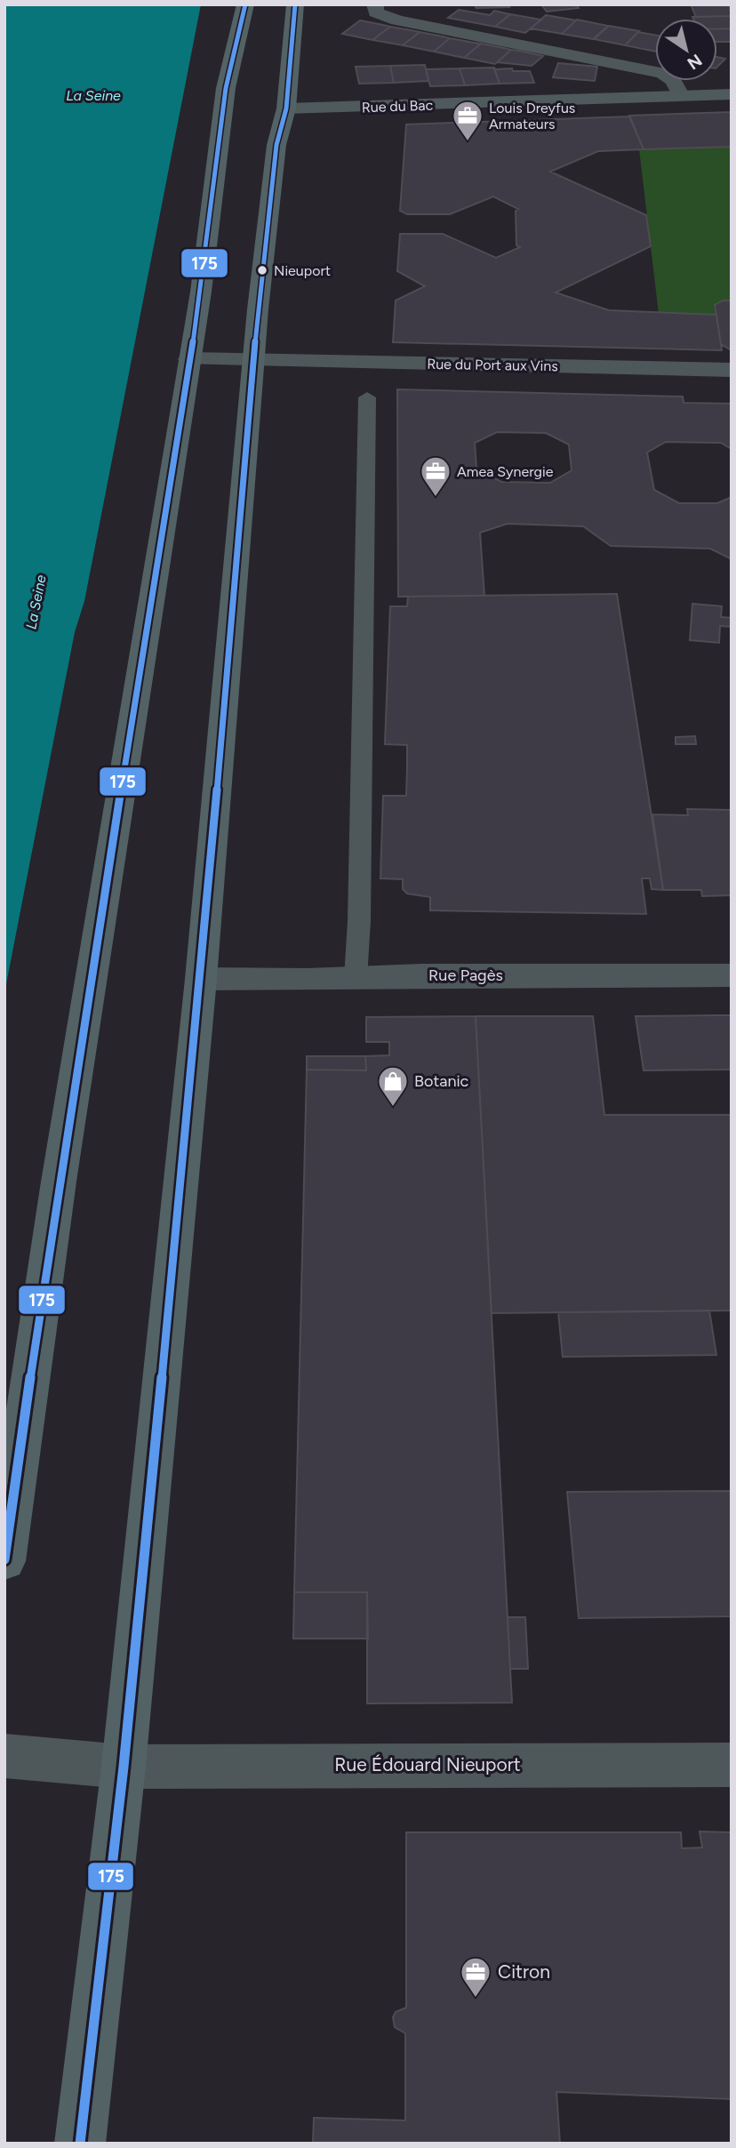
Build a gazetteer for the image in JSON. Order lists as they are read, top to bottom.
{
  "streets": {
    "street": [
      "Rue du Bac",
      "Rue du Port aux Vins",
      "Rue Pagès",
      "Rue Édouard Nieuport"
    ]
  },
  "water": ["La Seine"],
  "places": {
    "office": ["Louis Dreyfus Armateurs", "Amea Synergie", "Citron"],
    "other": ["Nieuport"],
    "shop": ["Botanic"]
  },
  "lines": ["transit line 175"],
  "north": "bottom right"
}
